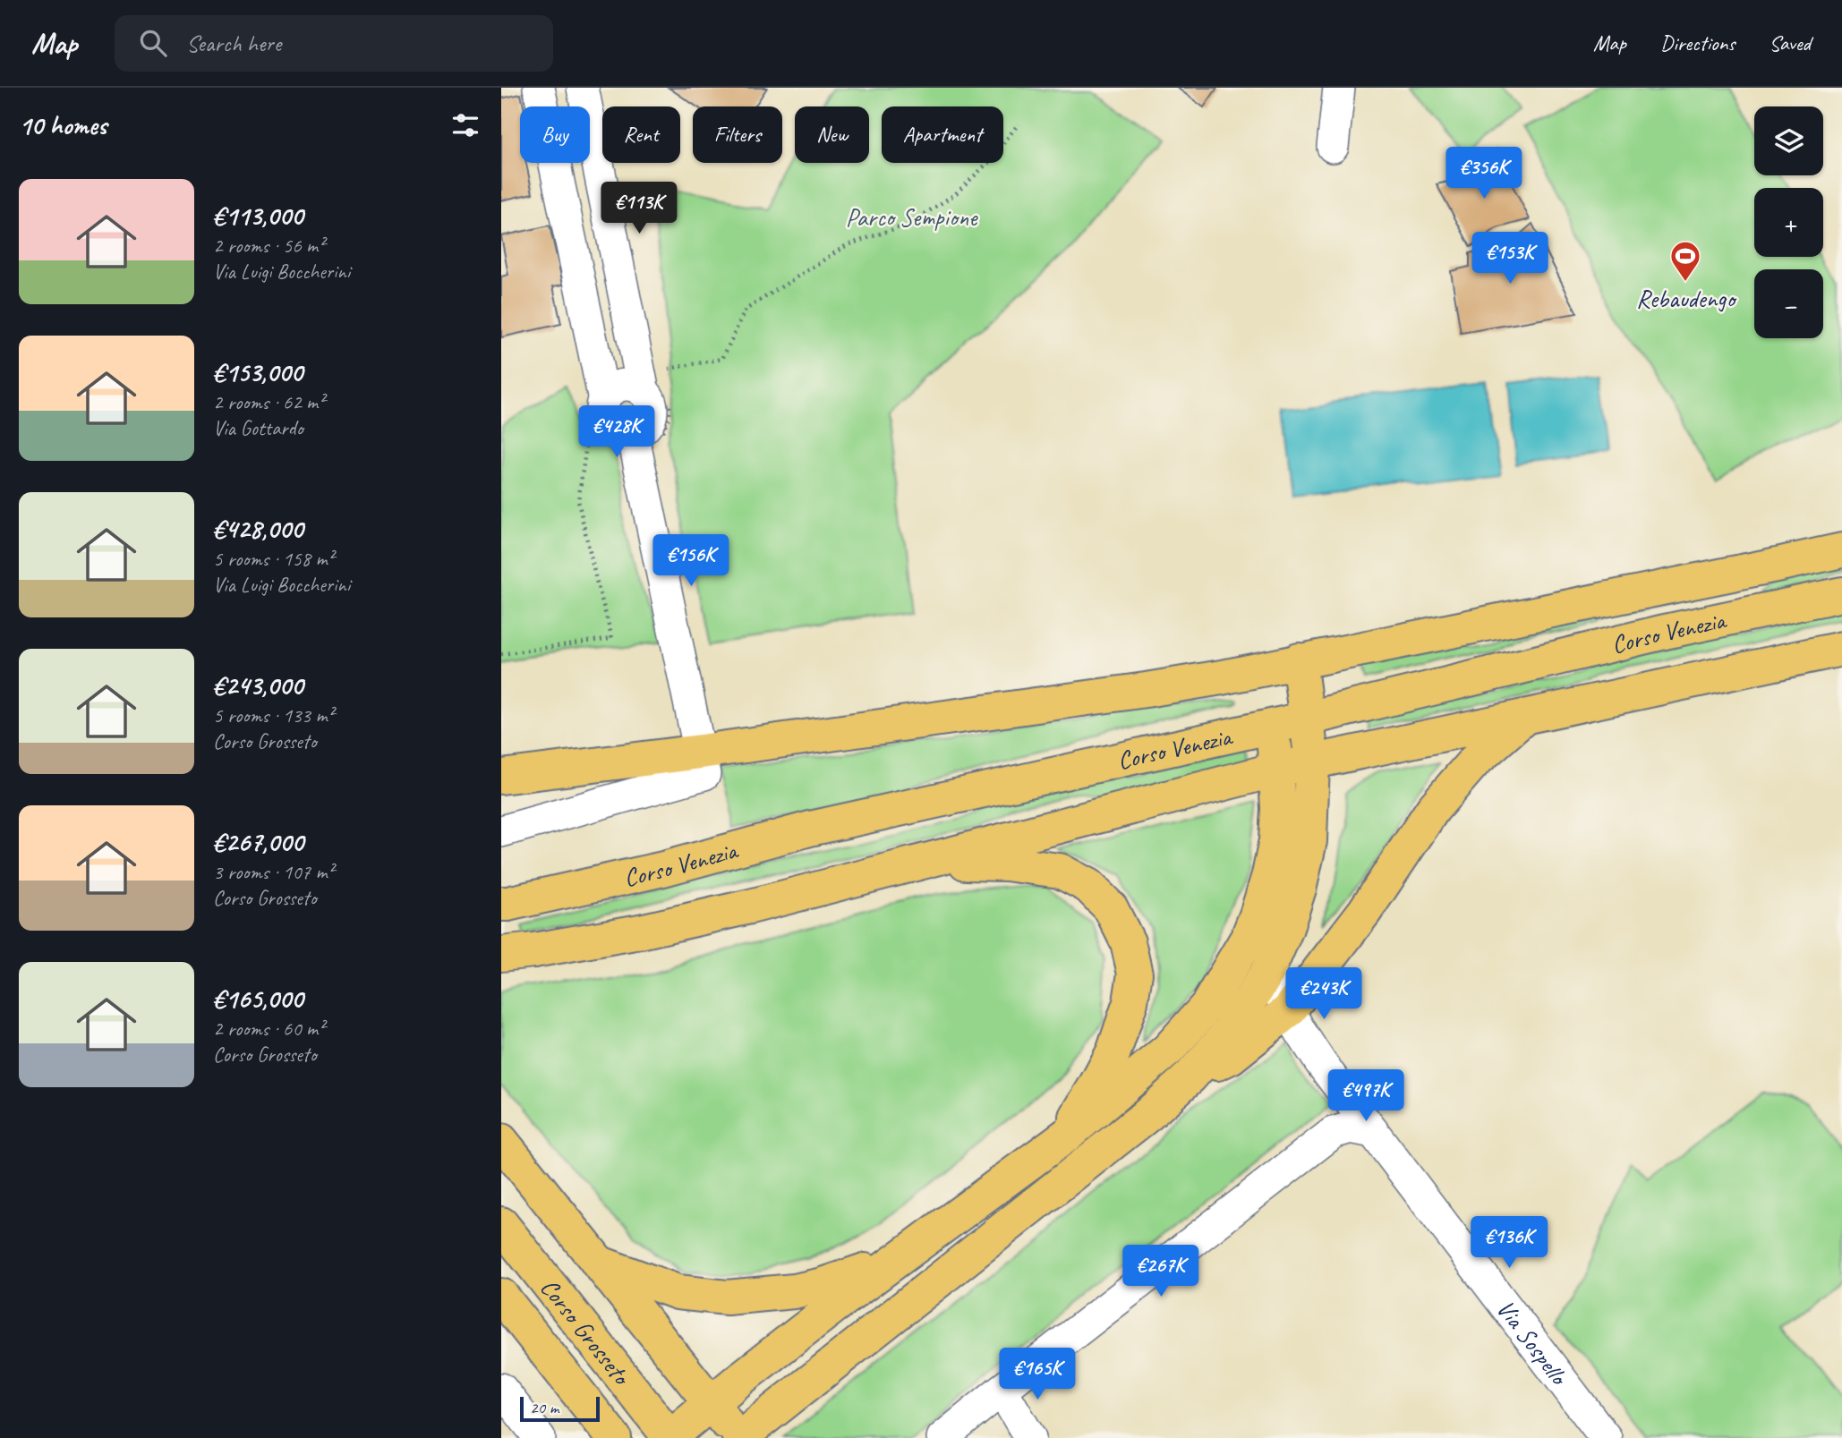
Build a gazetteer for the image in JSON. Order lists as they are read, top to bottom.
{
  "streets": {
    "main road": ["Corso Venezia", "Corso Grosseto"],
    "street": ["Via Sospello"]
  },
  "parks": ["Parco Sempione"],
  "places": {
    "sports": ["Rebaudengo"]
  },
  "scale_bar": "20 m",
  "page": {
    "header": "Map",
    "search": "Search here",
    "nav": ["Map", "Directions", "Saved"],
    "heading": "10 homes",
    "map_buttons": ["+", "−"],
    "chip": [
      "Buy",
      "Rent",
      "Filters",
      "New",
      "Apartment"
    ],
    "price": [
      "€356K",
      "€113K",
      "€153K",
      "€428K",
      "€156K",
      "€243K",
      "€497K",
      "€136K",
      "€267K",
      "€165K"
    ],
    "list": [
      {
        "name": "€113,000",
        "note": "2 rooms · 56 m² · Via Luigi Boccherini"
      },
      {
        "name": "€153,000",
        "note": "2 rooms · 62 m² · Via Gottardo"
      },
      {
        "name": "€428,000",
        "note": "5 rooms · 158 m² · Via Luigi Boccherini"
      },
      {
        "name": "€243,000",
        "note": "5 rooms · 133 m² · Corso Grosseto"
      },
      {
        "name": "€267,000",
        "note": "3 rooms · 107 m² · Corso Grosseto"
      },
      {
        "name": "€165,000",
        "note": "2 rooms · 60 m² · Corso Grosseto"
      }
    ],
    "scale": "20 m"
  }
}
